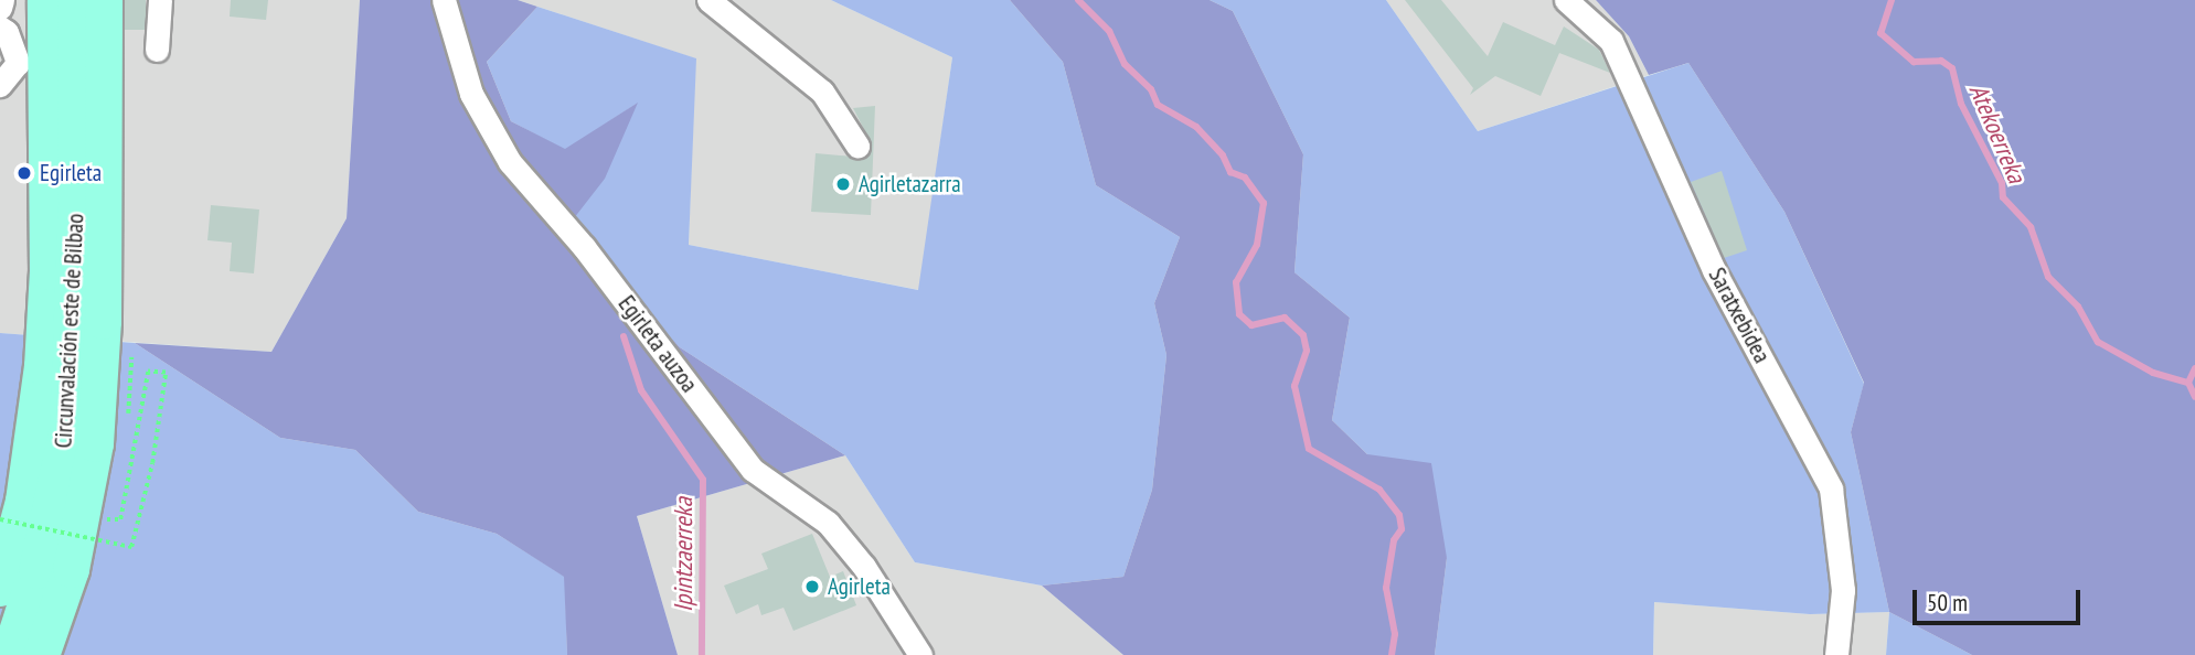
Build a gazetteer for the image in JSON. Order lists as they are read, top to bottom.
{
  "streets": {
    "main road": ["Circunvalación este de Bilbao"],
    "street": ["Saratxebidea", "Egirleta auzoa"]
  },
  "water": ["Atekoerreka", "Ipintzaerreka"],
  "places": ["Egirleta", "Agirletazarra", "Agirleta"],
  "scale_bar": "50 m"
}
